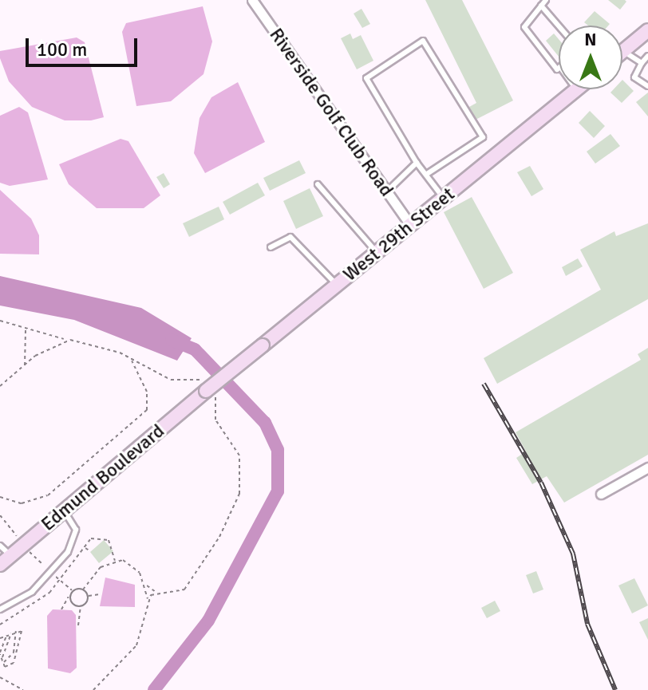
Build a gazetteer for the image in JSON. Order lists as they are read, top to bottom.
{
  "streets": {
    "main road": ["West 29th Street", "Edmund Boulevard"],
    "street": ["Riverside Golf Club Road"]
  },
  "crossings": [
    ["Riverside Golf Club Road", "West 29th Street"],
    ["West 29th Street", "Edmund Boulevard"]
  ],
  "scale_bar": "100 m",
  "north": "top"
}
